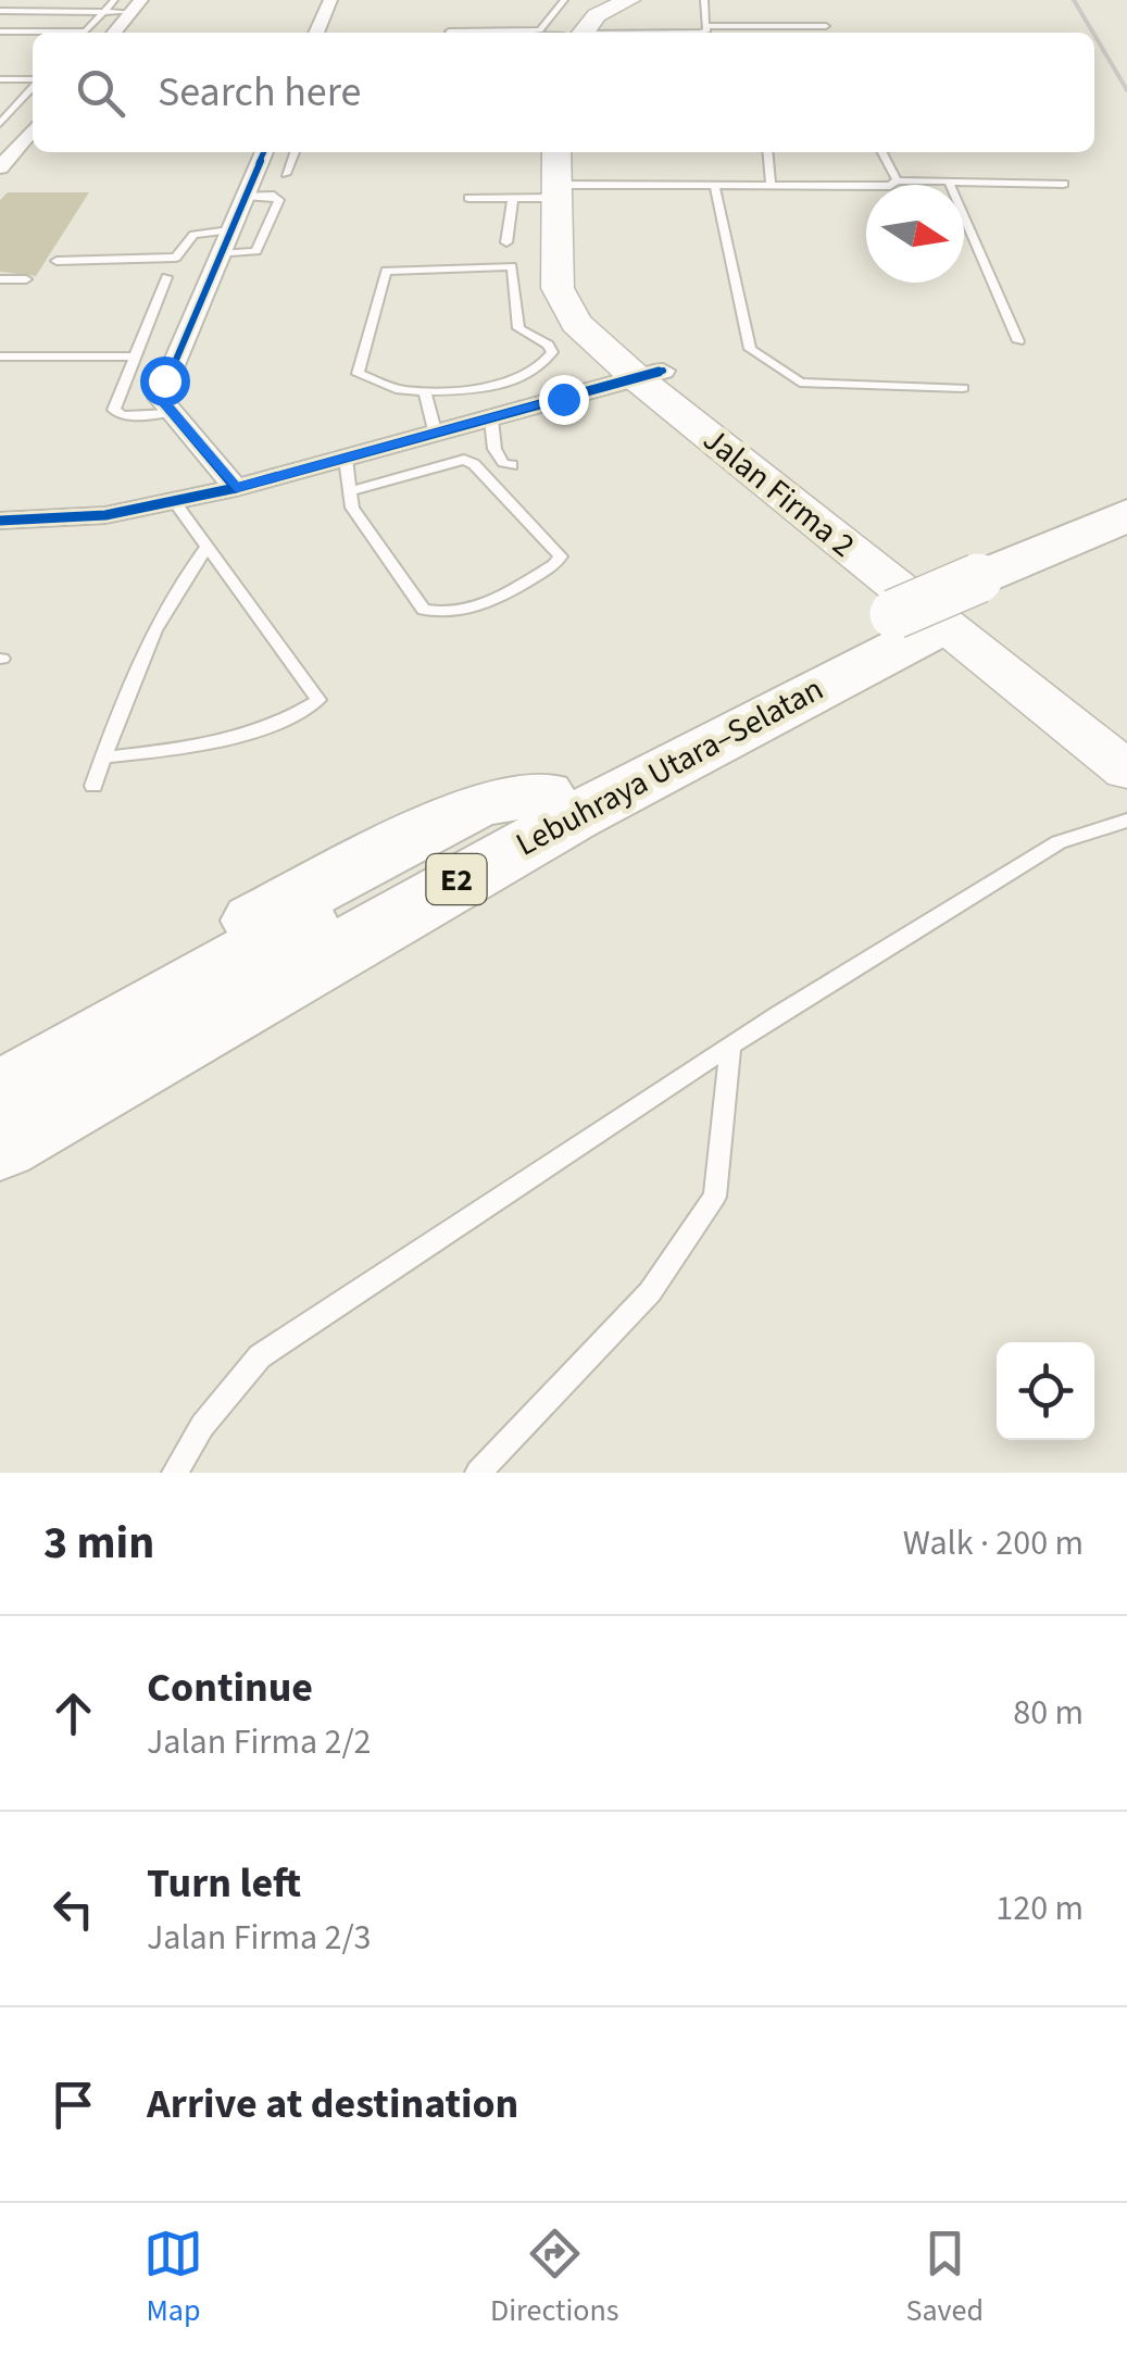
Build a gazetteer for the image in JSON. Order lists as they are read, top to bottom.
{
  "streets": {
    "highway": ["Lebuhraya Utara–Selatan", "E2"],
    "main road": ["Jalan Firma 2"]
  },
  "north": "right",
  "page": {
    "search": "Search here",
    "heading": ["3 min", "Walk · 200 m"],
    "list": [
      ["Continue", "Jalan Firma 2/2", "80 m"],
      ["Turn left", "Jalan Firma 2/3", "120 m"],
      "Arrive at destination"
    ],
    "nav": ["Map", "Directions", "Saved"]
  }
}
